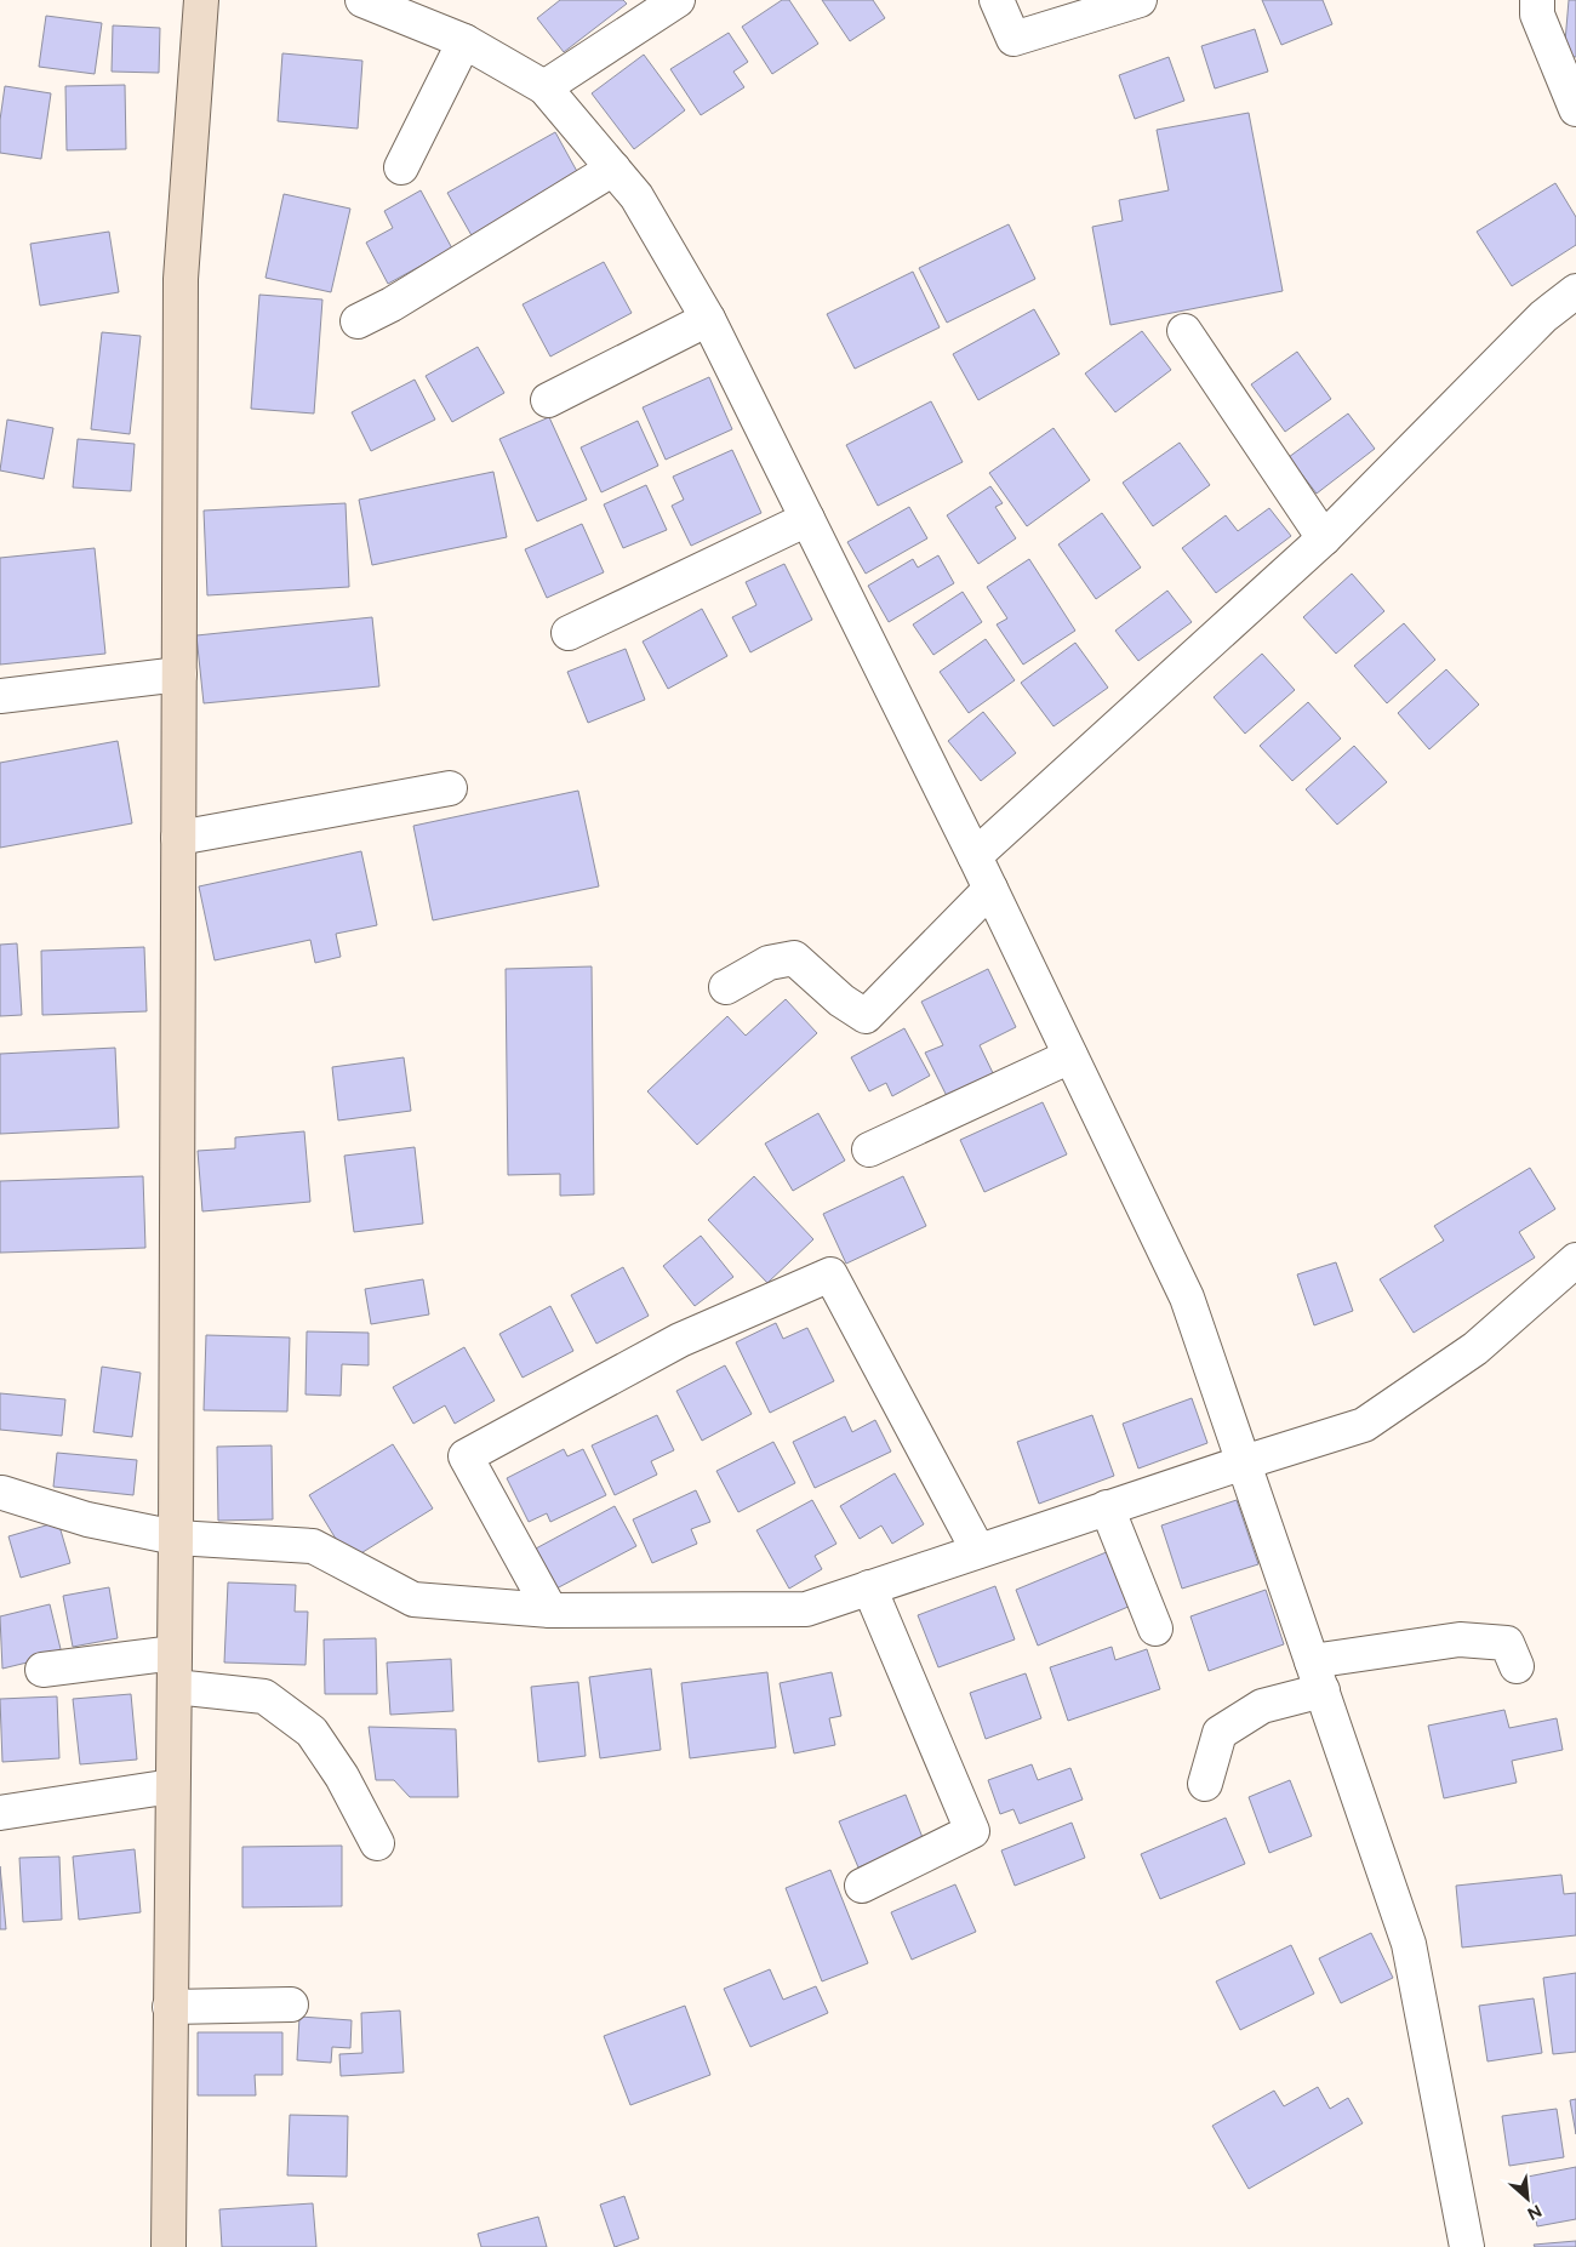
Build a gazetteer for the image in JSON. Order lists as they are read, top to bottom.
{
  "north": "bottom right"
}
